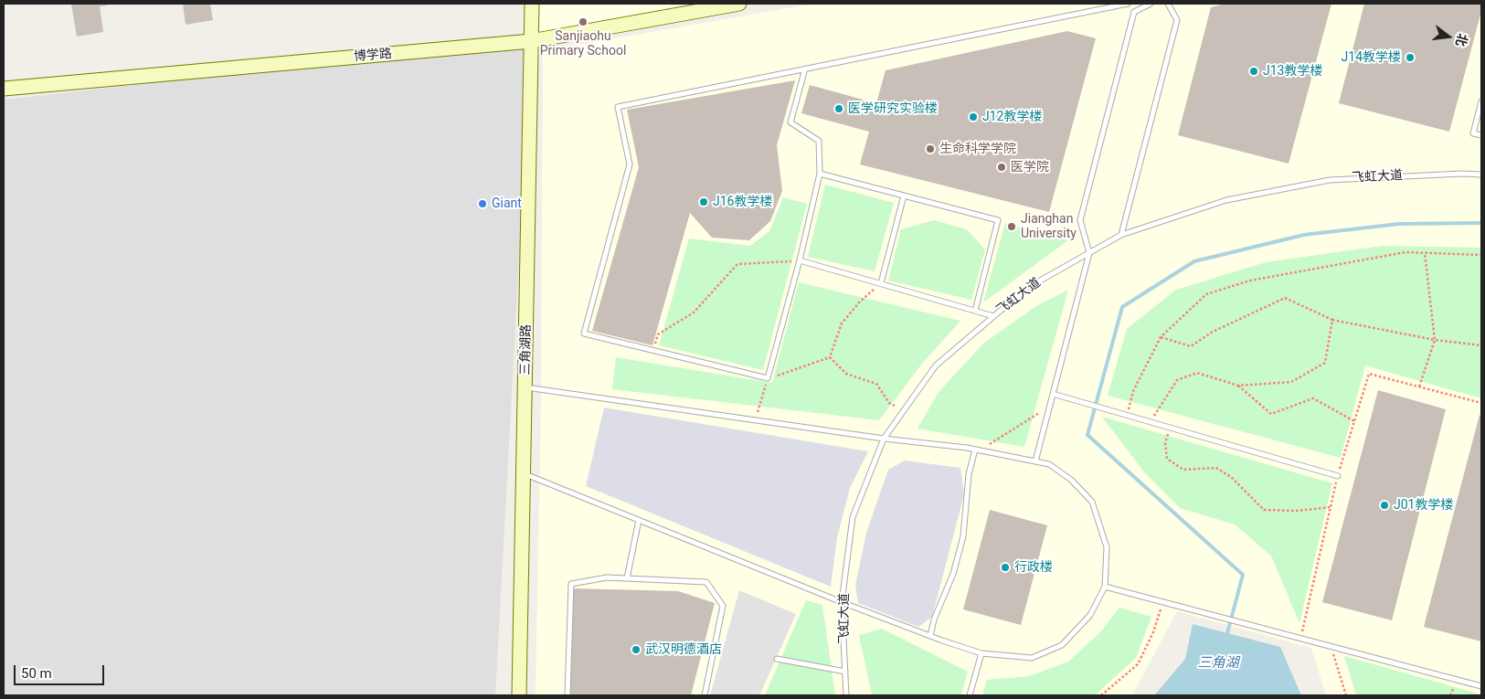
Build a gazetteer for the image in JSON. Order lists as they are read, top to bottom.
{
  "streets": {
    "street": ["博学路", "三角湖路"],
    "lane": ["飞虹大道"]
  },
  "crossings": [
    ["博学路", "三角湖路"]
  ],
  "water": ["三角湖"],
  "places": [
    "Sanjiaohu Primary School",
    "J14教学楼",
    "J13教学楼",
    "医学研究实验楼",
    "J12教学楼",
    "生命科学学院",
    "医学院",
    "J16教学楼",
    "Giant",
    "Jianghan University",
    "J01教学楼",
    "行政楼",
    "武汉明德酒店"
  ],
  "scale_bar": "50 m",
  "north": "right"
}
